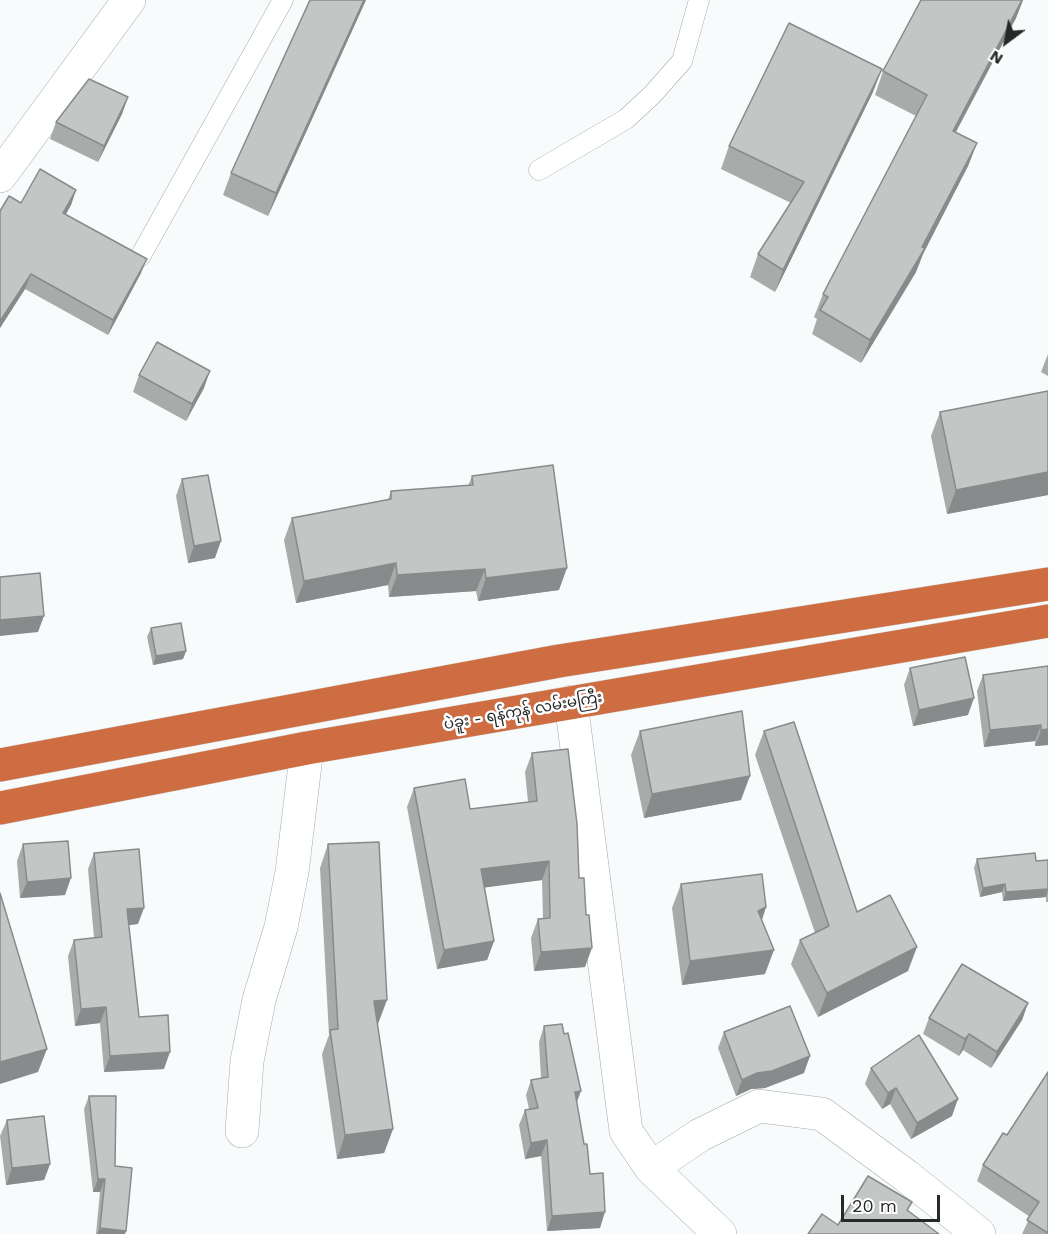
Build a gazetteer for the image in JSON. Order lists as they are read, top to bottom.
{
  "streets": {
    "highway": ["ပဲခူး - ရန်ကုန် လမ်းမကြီး"]
  },
  "scale_bar": "20 m",
  "north": "bottom left"
}
